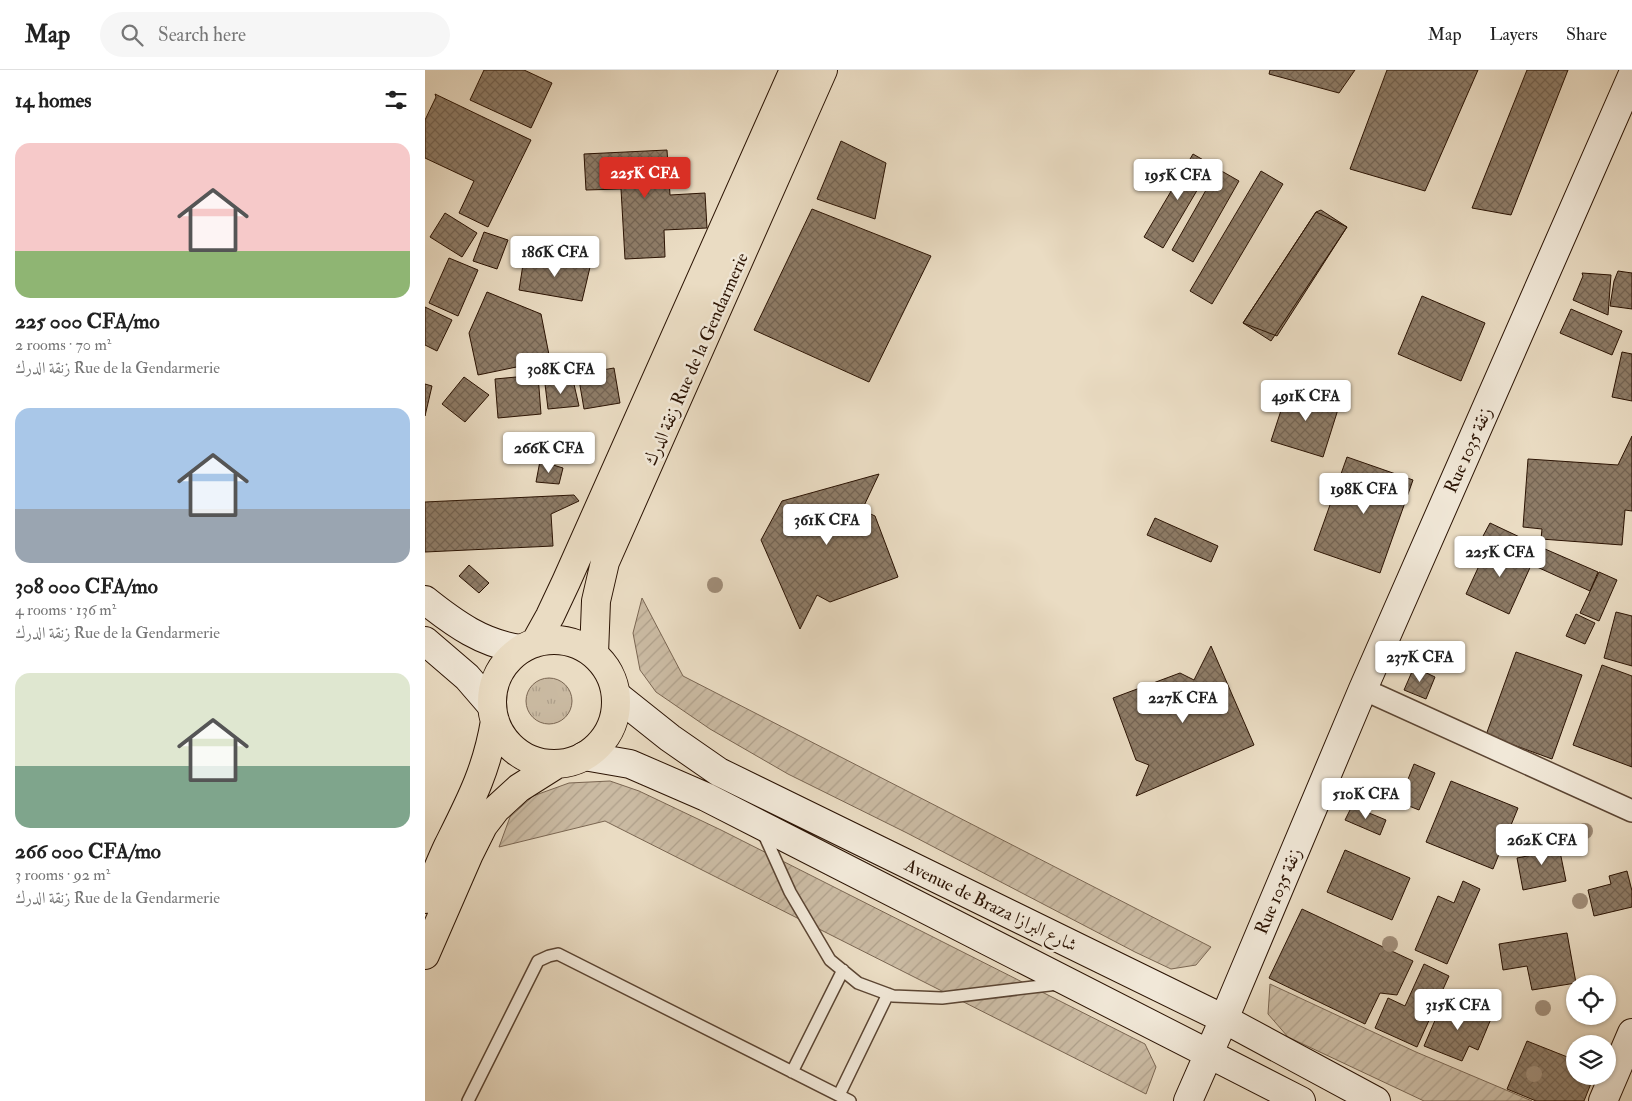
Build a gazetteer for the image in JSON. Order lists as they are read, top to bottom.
{
  "streets": {
    "main road": ["زنقة الدرك Rue de la Gendarmerie", "Rue 1035 زنقة", "Avenue de Braza شارع البرازا"]
  },
  "crossings": [
    ["زنقة الدرك Rue de la Gendarmerie", "Avenue de Braza شارع البرازا"],
    ["Rue 1035 زنقة", "Avenue de Braza شارع البرازا"]
  ],
  "page": {
    "header": "Map",
    "search": "Search here",
    "nav": ["Map", "Layers", "Share"],
    "heading": "14 homes",
    "list": [
      {
        "name": "225 000 CFA/mo",
        "note": "2 rooms · 70 m² · زنقة الدرك Rue de la Gendarmerie"
      },
      {
        "name": "308 000 CFA/mo",
        "note": "4 rooms · 136 m² · زنقة الدرك Rue de la Gendarmerie"
      },
      {
        "name": "266 000 CFA/mo",
        "note": "3 rooms · 92 m² · زنقة الدرك Rue de la Gendarmerie"
      }
    ],
    "price": [
      "225K CFA",
      "195K CFA",
      "186K CFA",
      "308K CFA",
      "491K CFA",
      "266K CFA",
      "198K CFA",
      "361K CFA",
      "225K CFA",
      "237K CFA",
      "227K CFA",
      "510K CFA",
      "262K CFA",
      "315K CFA"
    ]
  }
}
